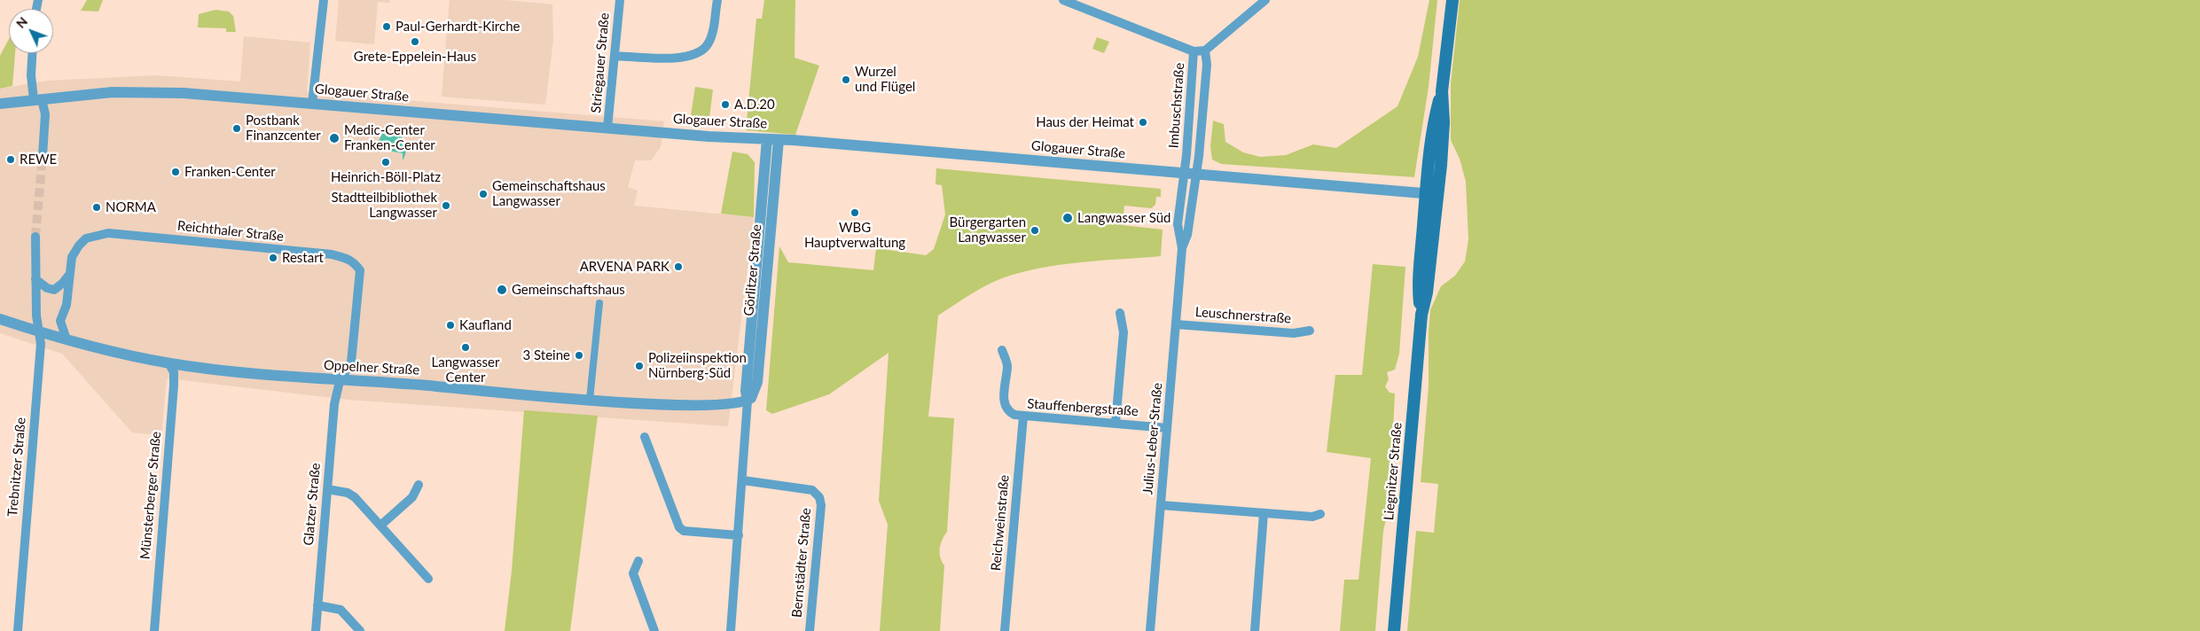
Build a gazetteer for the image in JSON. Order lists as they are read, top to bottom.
{
  "streets": {
    "main road": ["Liegnitzer Straße"],
    "street": [
      "Striegauer Straße",
      "Glogauer Straße",
      "Imbuschstraße",
      "Reichthaler Straße",
      "Görlitzer Straße",
      "Leuschnerstraße",
      "Oppelner Straße",
      "Stauffenbergstraße",
      "Julius-Leber-Straße",
      "Trebnitzer Straße",
      "Münsterberger Straße",
      "Glatzer Straße",
      "Reichweinstraße",
      "Bernstädter Straße"
    ]
  },
  "crossings": [
    ["Striegauer Straße", "Glogauer Straße"],
    ["Glogauer Straße", "Imbuschstraße"],
    ["Glogauer Straße", "Görlitzer Straße"],
    ["Glogauer Straße", "Julius-Leber-Straße"],
    ["Glogauer Straße", "Liegnitzer Straße"],
    ["Imbuschstraße", "Julius-Leber-Straße"],
    ["Reichthaler Straße", "Oppelner Straße"],
    ["Reichthaler Straße", "Glatzer Straße"],
    ["Görlitzer Straße", "Oppelner Straße"],
    ["Görlitzer Straße", "Bernstädter Straße"],
    ["Leuschnerstraße", "Julius-Leber-Straße"],
    ["Oppelner Straße", "Trebnitzer Straße"],
    ["Oppelner Straße", "Münsterberger Straße"],
    ["Oppelner Straße", "Glatzer Straße"],
    ["Stauffenbergstraße", "Julius-Leber-Straße"],
    ["Stauffenbergstraße", "Reichweinstraße"]
  ],
  "places": [
    "Paul-Gerhardt-Kirche",
    "Grete-Eppelein-Haus",
    "Wurzel und Flügel",
    "A.D.20",
    "Haus der Heimat",
    "Postbank Finanzcenter",
    "Medic-Center Franken-Center",
    "REWE",
    "Heinrich-Böll-Platz",
    "Franken-Center",
    "Gemeinschaftshaus Langwasser",
    "Stadtteilbibliothek Langwasser",
    "NORMA",
    "WBG Hauptverwaltung",
    "Langwasser Süd",
    "Bürgergarten Langwasser",
    "Restart",
    "ARVENA PARK",
    "Gemeinschaftshaus",
    "Kaufland",
    "Langwasser Center",
    "3 Steine",
    "Polizeiinspektion Nürnberg-Süd"
  ],
  "north": "top left"
}
